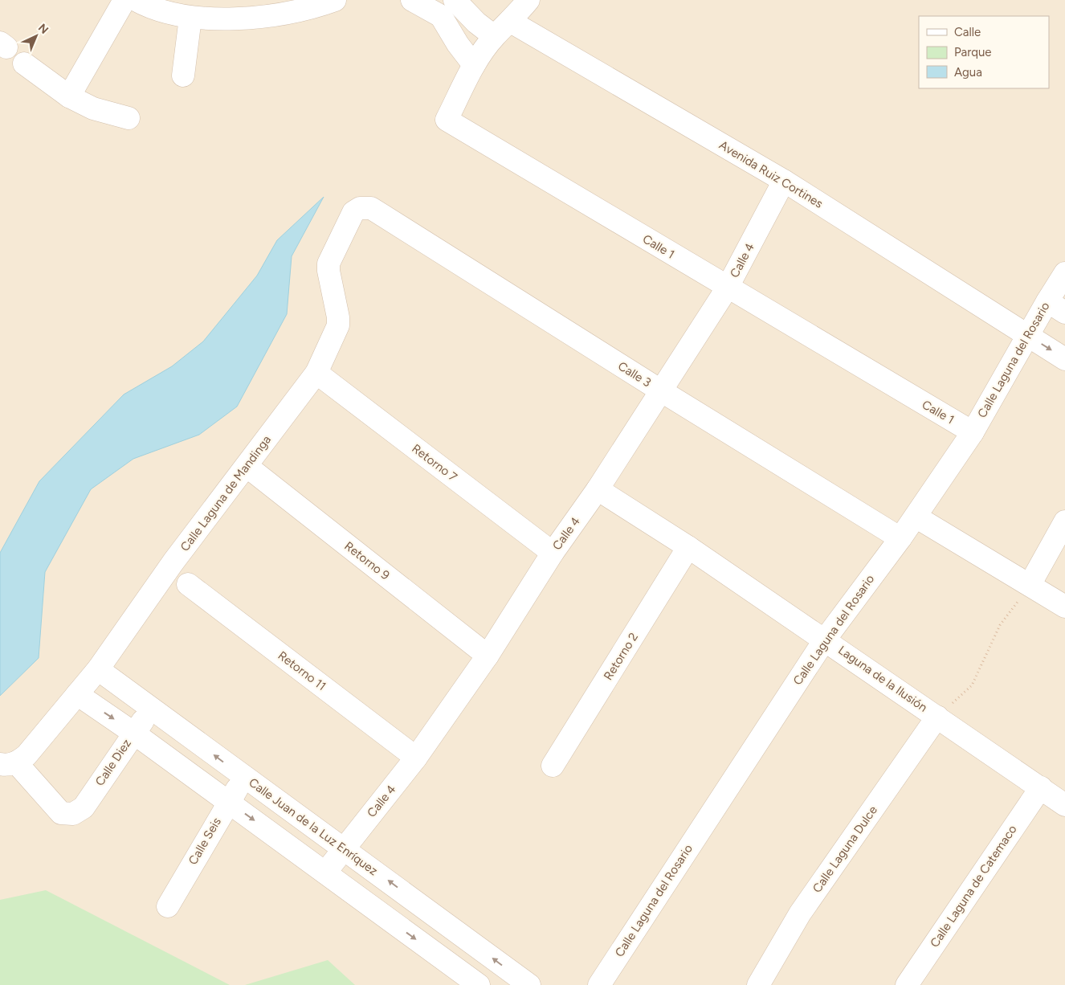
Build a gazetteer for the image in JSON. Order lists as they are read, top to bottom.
{
  "streets": {
    "street": [
      "Avenida Ruiz Cortines",
      "Calle 1",
      "Calle 4",
      "Calle Laguna del Rosario",
      "Calle 3",
      "Retorno 7",
      "Calle Laguna de Mandinga",
      "Retorno 9",
      "Retorno 2",
      "Retorno 11",
      "Laguna de la Ilusión",
      "Calle Diez",
      "Calle Juan de la Luz Enríquez",
      "Calle Seis",
      "Calle Laguna Dulce",
      "Calle Laguna de Catemaco"
    ]
  },
  "crossings": [
    ["Avenida Ruiz Cortines", "Calle 1"],
    ["Avenida Ruiz Cortines", "Calle 4"],
    ["Avenida Ruiz Cortines", "Calle Laguna del Rosario"],
    ["Calle 1", "Calle 4"],
    ["Calle 1", "Calle Laguna del Rosario"],
    ["Calle 4", "Calle 3"],
    ["Calle 4", "Retorno 7"],
    ["Calle 4", "Retorno 9"],
    ["Calle 4", "Retorno 11"],
    ["Calle 4", "Laguna de la Ilusión"],
    ["Calle 4", "Calle Juan de la Luz Enríquez"],
    ["Calle Laguna del Rosario", "Calle 3"],
    ["Calle Laguna del Rosario", "Laguna de la Ilusión"],
    ["Calle 3", "Calle Laguna de Mandinga"],
    ["Retorno 7", "Calle Laguna de Mandinga"],
    ["Calle Laguna de Mandinga", "Retorno 9"],
    ["Calle Laguna de Mandinga", "Calle Diez"],
    ["Calle Laguna de Mandinga", "Calle Juan de la Luz Enríquez"],
    ["Retorno 2", "Laguna de la Ilusión"],
    ["Laguna de la Ilusión", "Calle Laguna Dulce"],
    ["Laguna de la Ilusión", "Calle Laguna de Catemaco"],
    ["Calle Diez", "Calle Juan de la Luz Enríquez"],
    ["Calle Juan de la Luz Enríquez", "Calle Seis"]
  ],
  "legend": ["Calle", "Parque", "Agua"],
  "north": "top right"
}
